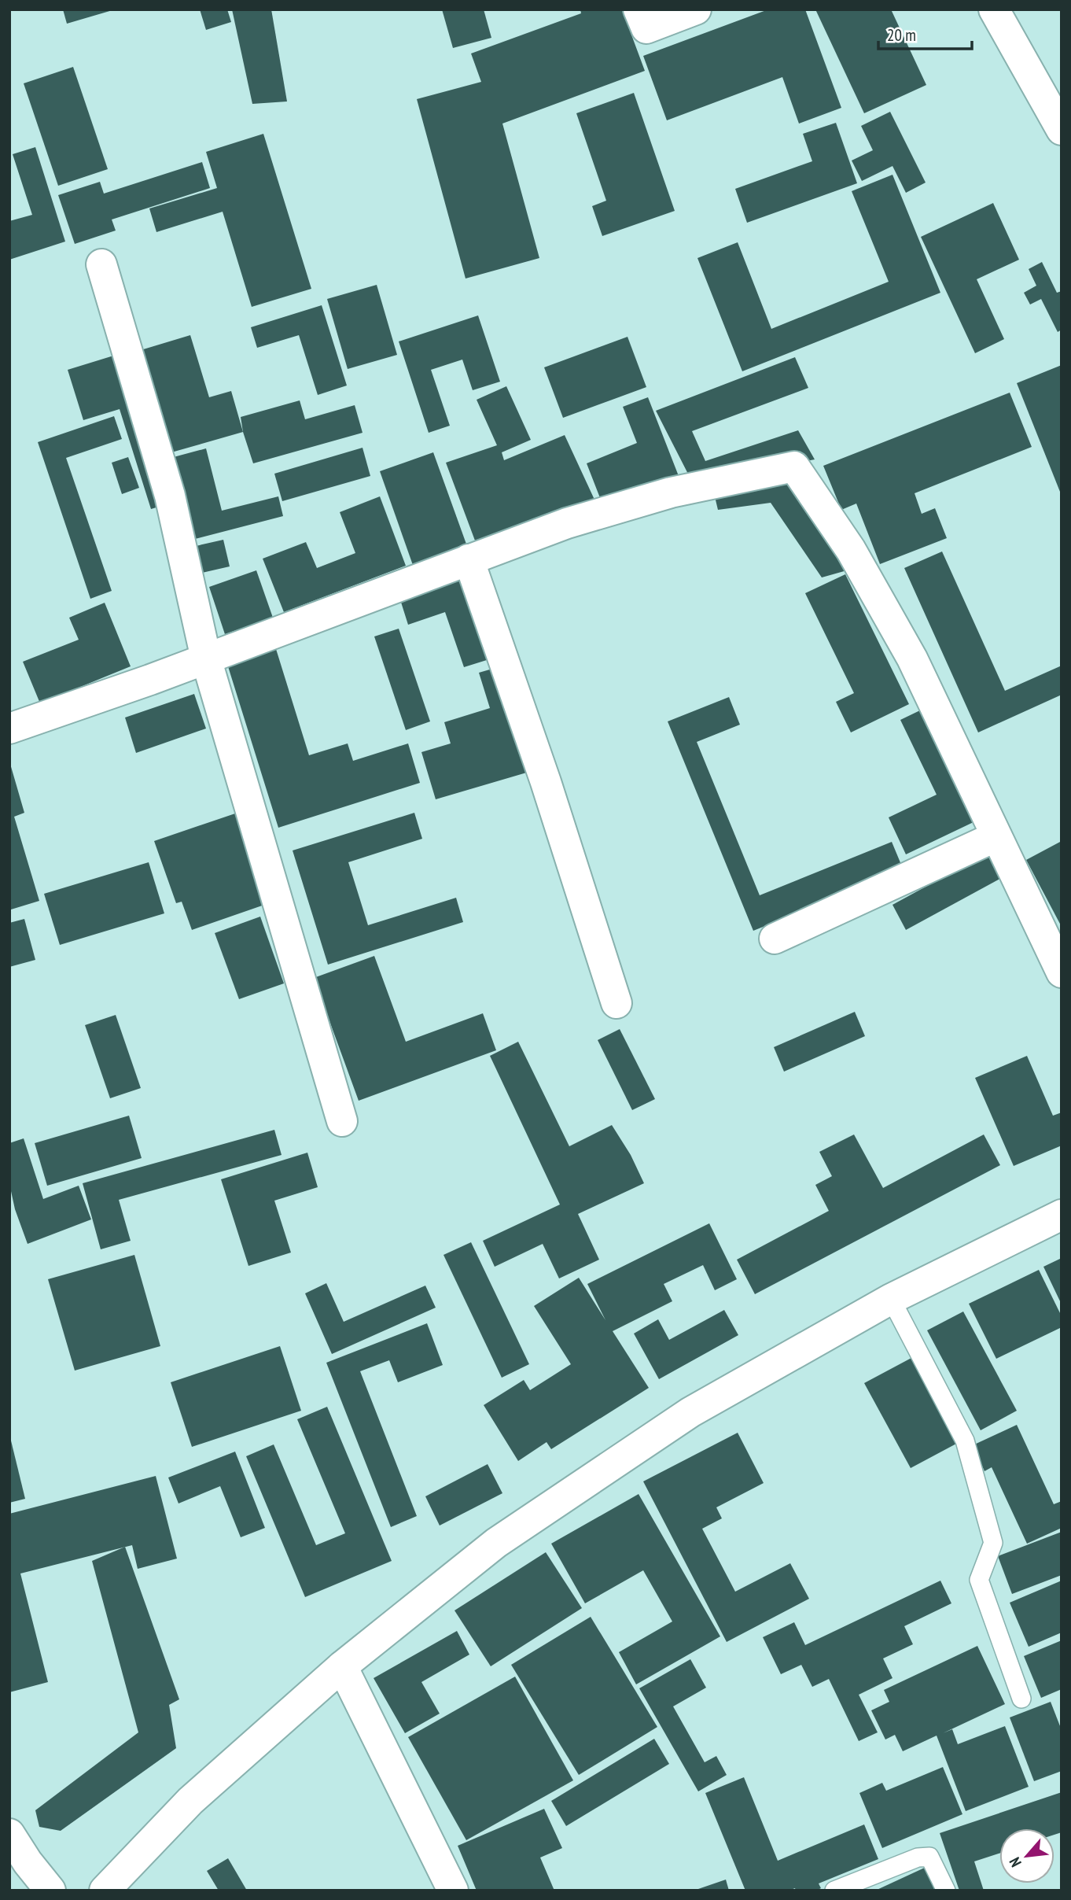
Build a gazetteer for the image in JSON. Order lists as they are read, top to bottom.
{
  "scale_bar": "20 m",
  "north": "bottom left"
}
